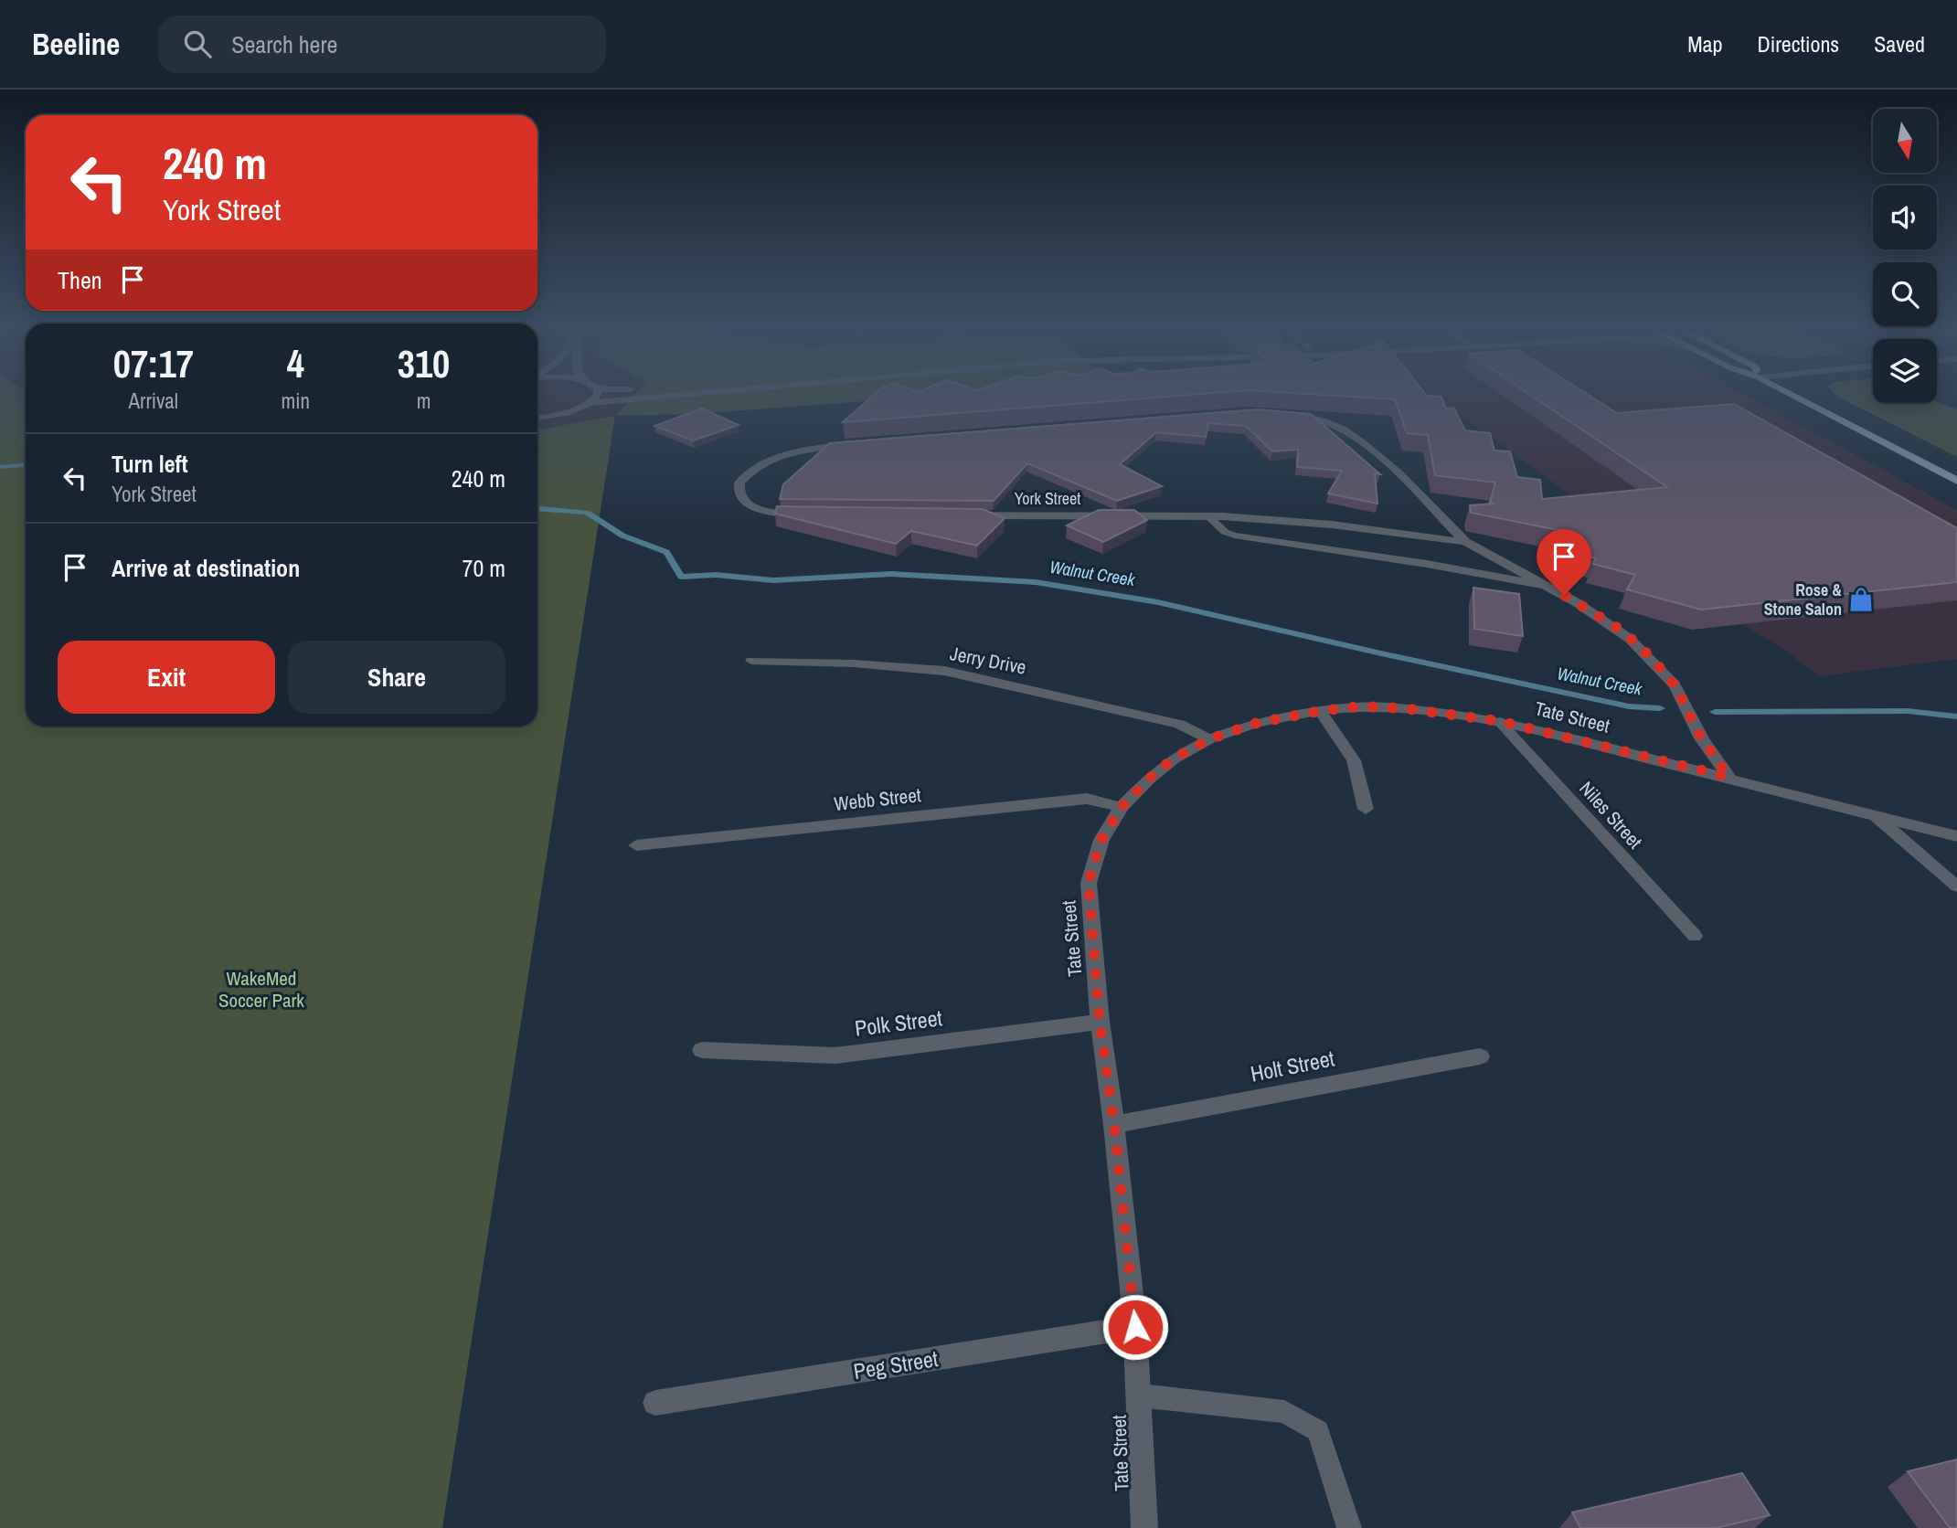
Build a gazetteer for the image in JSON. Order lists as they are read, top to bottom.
{
  "streets": {
    "street": [
      "York Street",
      "Jerry Drive",
      "Tate Street",
      "Webb Street",
      "Polk Street",
      "Holt Street",
      "Peg Street"
    ],
    "lane": ["Niles Street"]
  },
  "crossings": [
    ["York Street", "Tate Street"],
    ["Jerry Drive", "Tate Street"],
    ["Tate Street", "Webb Street"],
    ["Tate Street", "Niles Street"],
    ["Tate Street", "Polk Street"],
    ["Tate Street", "Holt Street"],
    ["Tate Street", "Peg Street"]
  ],
  "water": ["Walnut Creek"],
  "parks": ["WakeMed Soccer Park"],
  "places": {
    "shop": ["Rose & Stone Salon"]
  },
  "north": "bottom",
  "page": {
    "header": "Beeline",
    "search": "Search here",
    "nav": ["Map", "Directions", "Saved"],
    "turn": ["240 m", "York Street"],
    "then": "Then",
    "eta": [
      "07:17",
      "Arrival",
      "4",
      "min",
      "310",
      "m"
    ],
    "list": [
      {
        "name": "Turn left",
        "note": "York Street",
        "value": "240 m"
      },
      {
        "name": "Arrive at destination",
        "value": "70 m"
      }
    ],
    "buttons": ["Exit", "Share"]
  }
}
